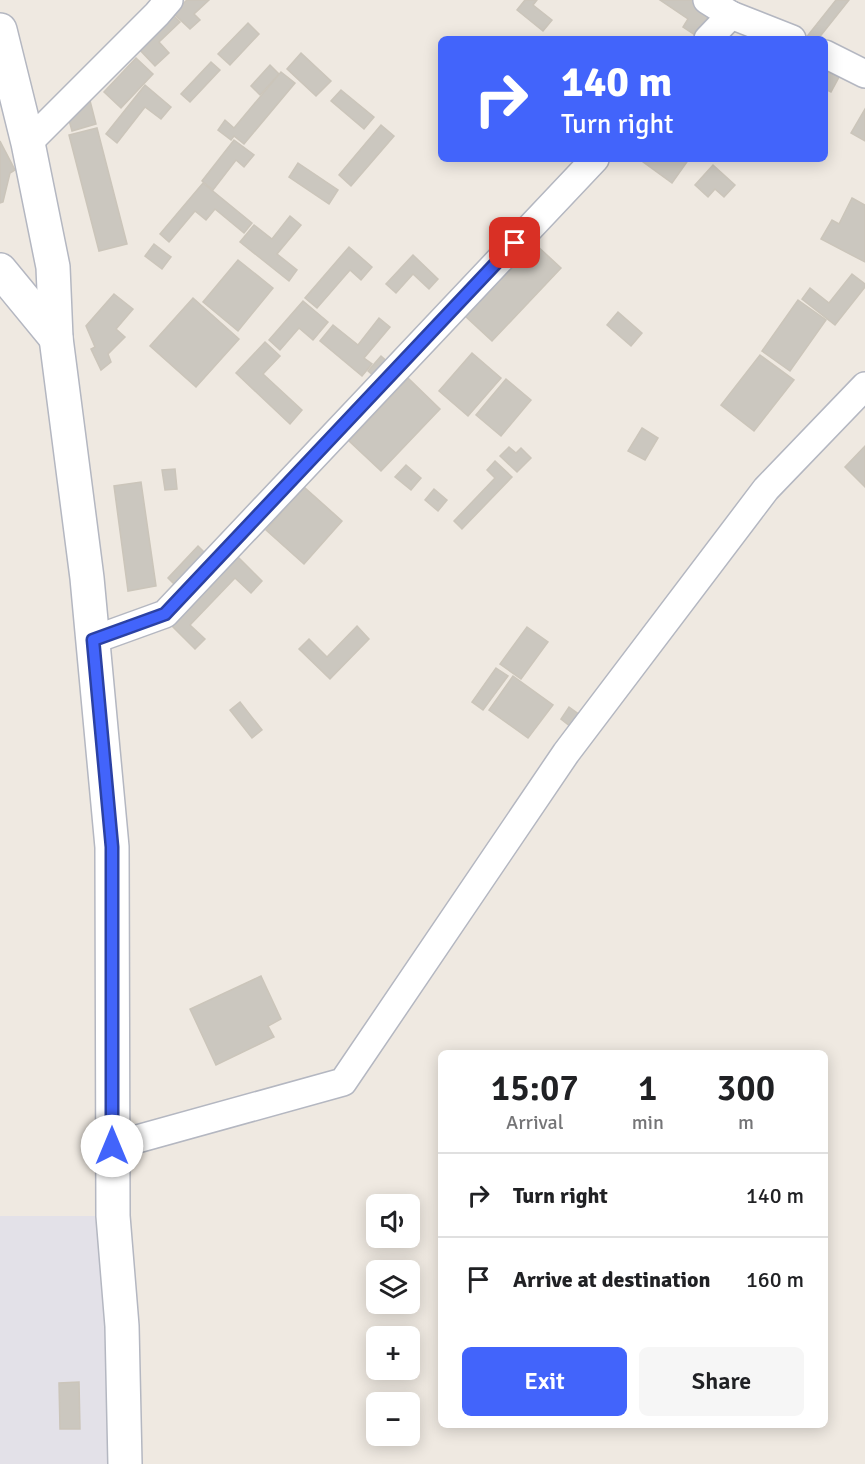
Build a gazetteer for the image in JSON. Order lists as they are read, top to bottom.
{
  "page": {
    "turn": ["140 m", "Turn right"],
    "eta": [
      "15:07",
      "Arrival",
      "1",
      "min",
      "300",
      "m"
    ],
    "list": [
      {
        "name": "Turn right",
        "value": "140 m"
      },
      {
        "name": "Arrive at destination",
        "value": "160 m"
      }
    ],
    "map_buttons": ["+", "−"],
    "buttons": ["Exit", "Share"]
  }
}
